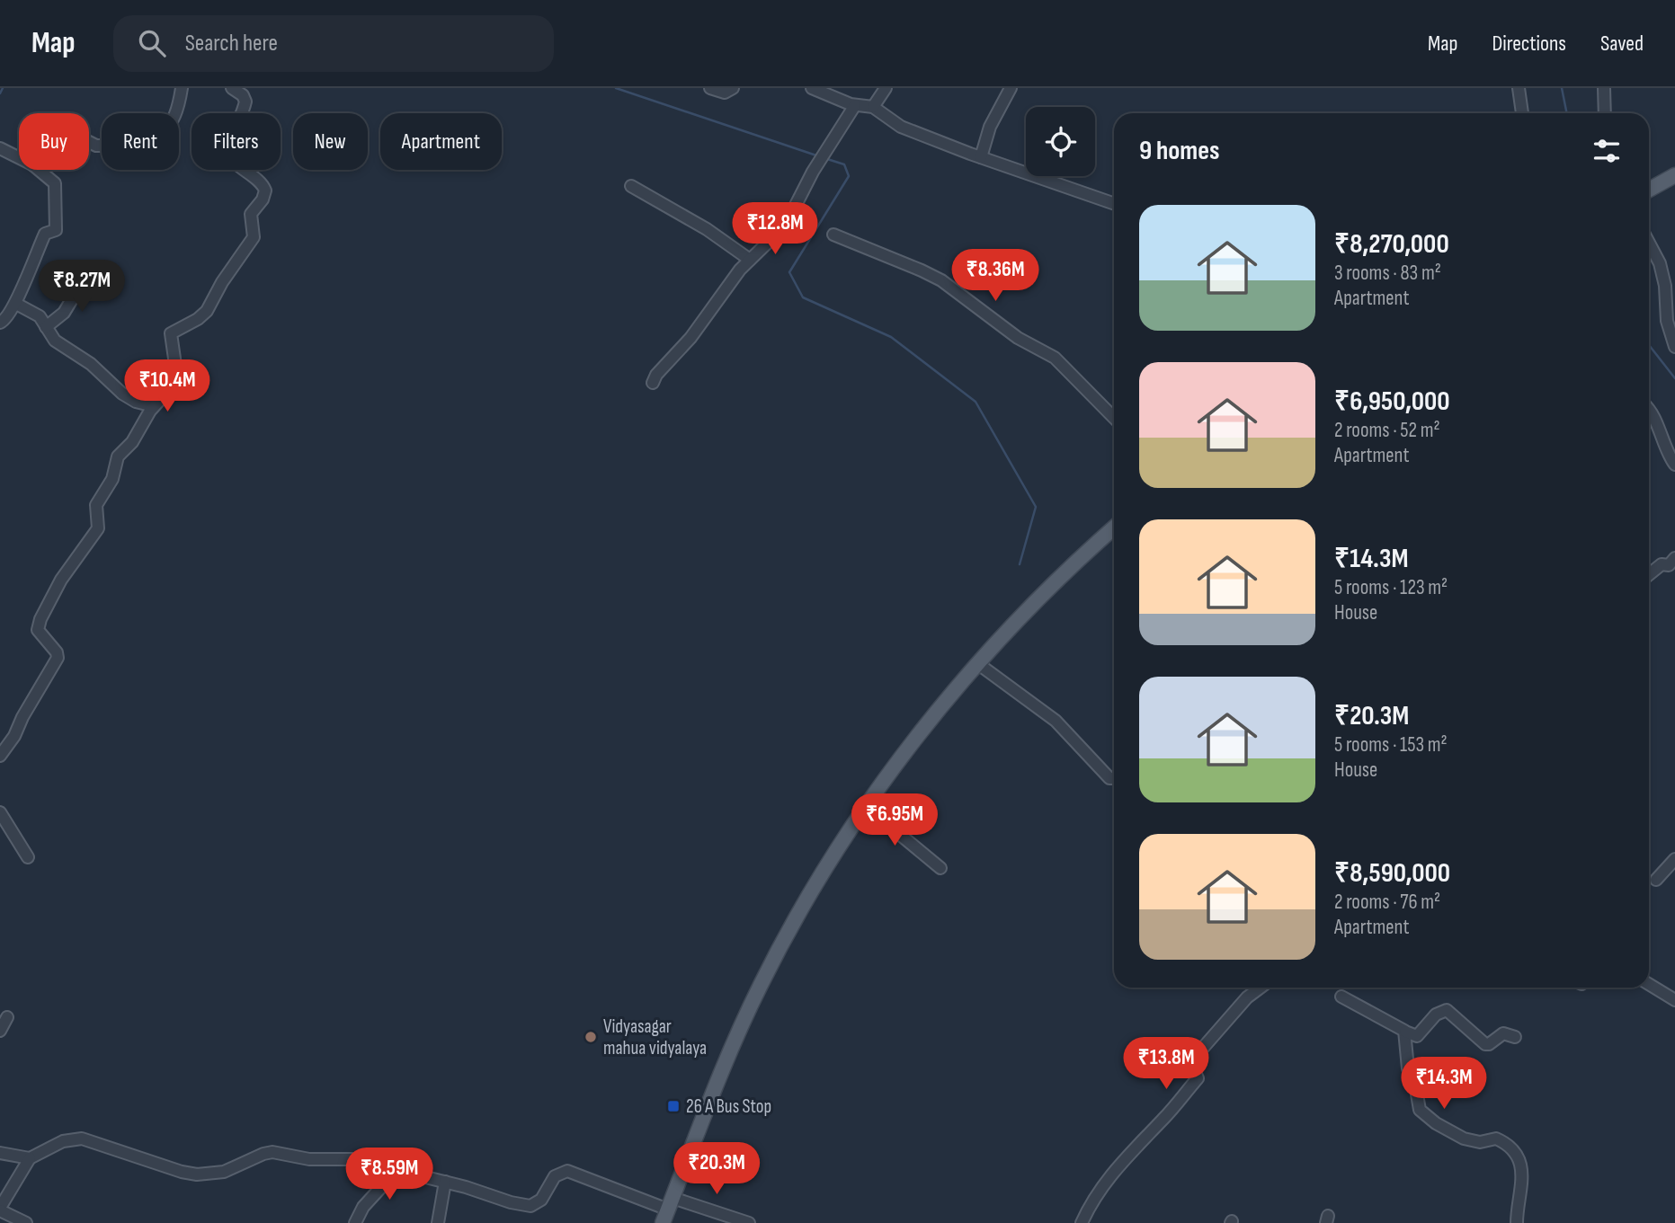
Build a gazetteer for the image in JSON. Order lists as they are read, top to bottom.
{
  "places": {
    "other": ["Vidyasagar mahua vidyalaya"],
    "transit": ["26 A Bus Stop"]
  },
  "page": {
    "header": "Map",
    "search": "Search here",
    "nav": ["Map", "Directions", "Saved"],
    "chip": [
      "Buy",
      "Rent",
      "Filters",
      "New",
      "Apartment"
    ],
    "heading": "9 homes",
    "list": [
      {
        "name": "₹8,270,000",
        "note": "3 rooms · 83 m² · Apartment"
      },
      {
        "name": "₹6,950,000",
        "note": "2 rooms · 52 m² · Apartment"
      },
      {
        "name": "₹14.3M",
        "note": "5 rooms · 123 m² · House"
      },
      {
        "name": "₹20.3M",
        "note": "5 rooms · 153 m² · House"
      },
      {
        "name": "₹8,590,000",
        "note": "2 rooms · 76 m² · Apartment"
      }
    ],
    "price": [
      "₹12.8M",
      "₹8.36M",
      "₹8.27M",
      "₹10.4M",
      "₹6.95M",
      "₹13.8M",
      "₹14.3M",
      "₹20.3M",
      "₹8.59M"
    ]
  }
}
